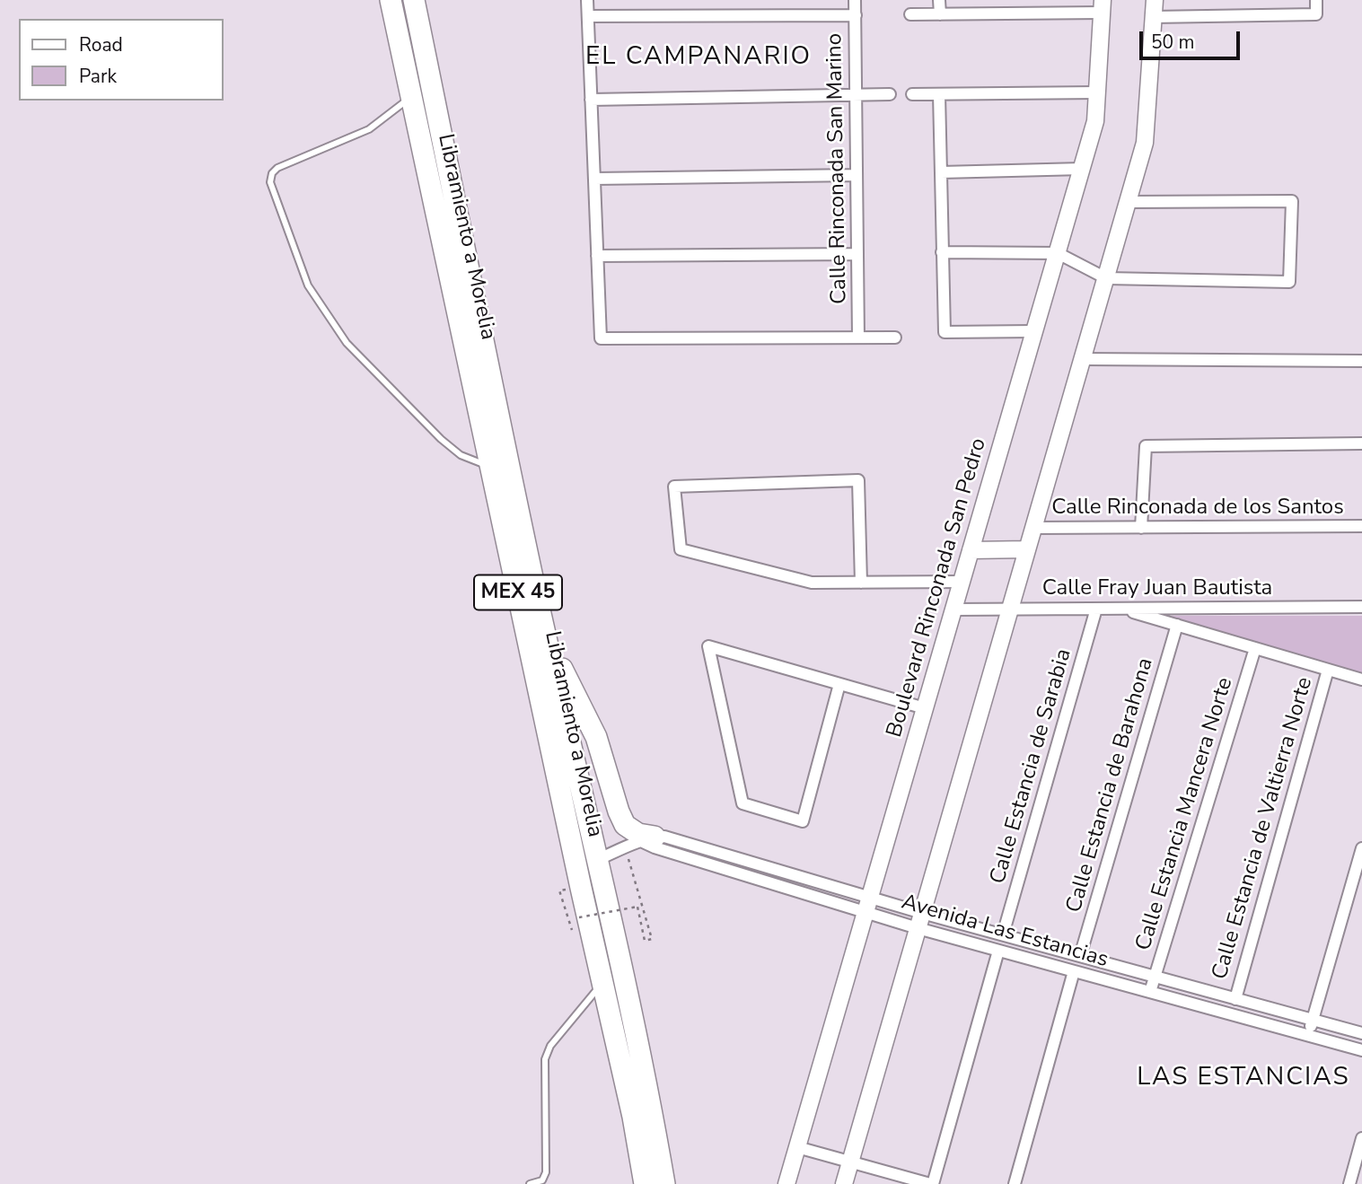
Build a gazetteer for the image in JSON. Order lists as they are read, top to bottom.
{
  "streets": {
    "highway": ["Libramiento a Morelia", "MEX 45"],
    "street": [
      "Calle Rinconada San Marino",
      "Calle Rinconada de los Santos",
      "Boulevard Rinconada San Pedro",
      "Calle Fray Juan Bautista",
      "Calle Estancia de Sarabia",
      "Calle Estancia de Barahona",
      "Calle Estancia Mancera Norte",
      "Calle Estancia de Valtierra Norte",
      "Avenida Las Estancias"
    ]
  },
  "crossings": [
    ["Boulevard Rinconada San Pedro", "Calle Fray Juan Bautista"],
    ["Boulevard Rinconada San Pedro", "Avenida Las Estancias"],
    ["Calle Fray Juan Bautista", "Calle Estancia de Sarabia"],
    ["Calle Estancia de Sarabia", "Avenida Las Estancias"],
    ["Calle Estancia de Barahona", "Avenida Las Estancias"],
    ["Calle Estancia Mancera Norte", "Avenida Las Estancias"],
    ["Calle Estancia de Valtierra Norte", "Avenida Las Estancias"]
  ],
  "districts": ["EL CAMPANARIO", "LAS ESTANCIAS"],
  "legend": ["Road", "Park"],
  "scale_bar": "50 m"
}
